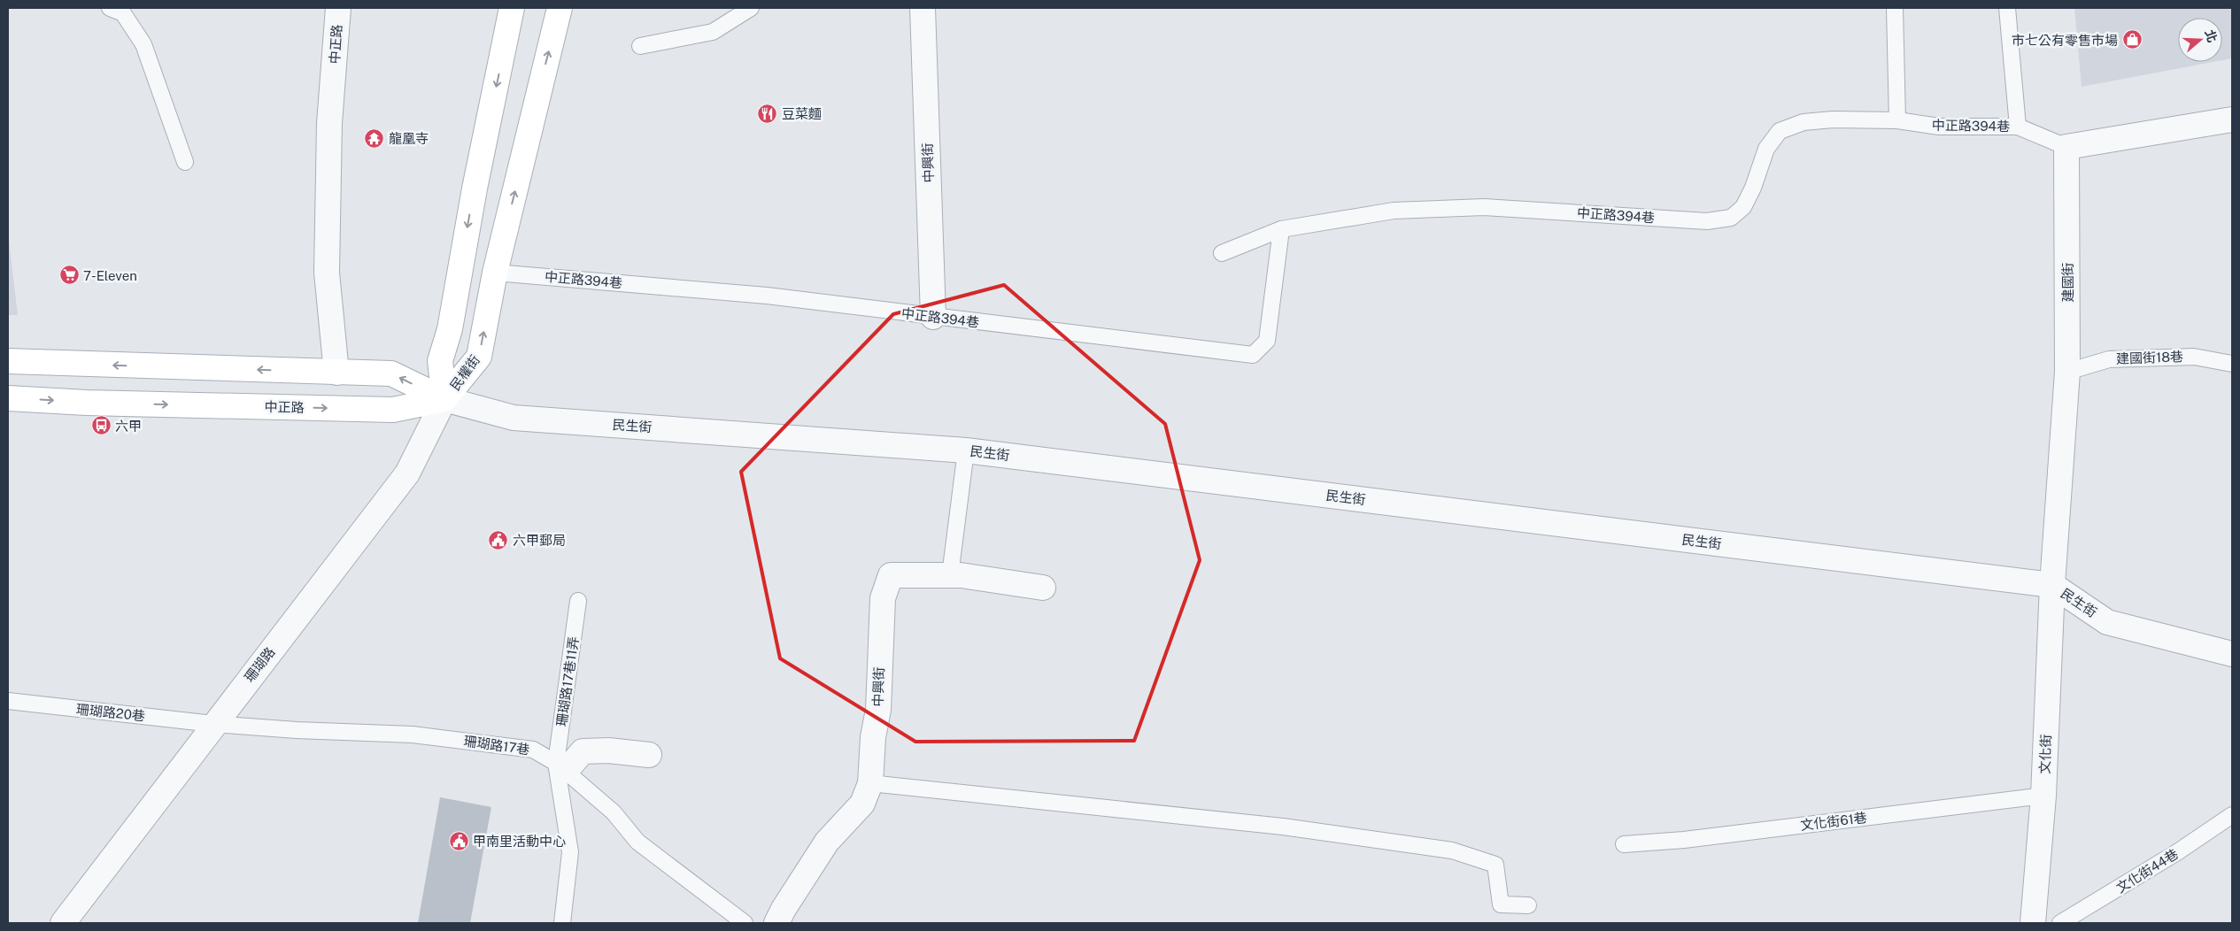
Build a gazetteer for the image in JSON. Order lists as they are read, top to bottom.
{
  "streets": {
    "main road": ["中正路", "民權街"],
    "street": [
      "中興街",
      "建國街",
      "民生街",
      "珊瑚路",
      "文化街"
    ],
    "lane": [
      "中正路394巷",
      "建國街18巷",
      "珊瑚路17巷11弄",
      "珊瑚路20巷",
      "珊瑚路17巷",
      "文化街61巷",
      "文化街44巷"
    ]
  },
  "crossings": [
    ["中正路", "民權街"],
    ["中正路", "民生街"],
    ["中正路", "珊瑚路"],
    ["中正路394巷", "中興街"],
    ["中正路394巷", "建國街"],
    ["中正路394巷", "民權街"],
    ["建國街", "建國街18巷"],
    ["建國街", "民生街"],
    ["建國街", "文化街"],
    ["民權街", "民生街"],
    ["民權街", "珊瑚路"],
    ["民生街", "珊瑚路"],
    ["民生街", "文化街"],
    ["珊瑚路", "珊瑚路20巷"],
    ["珊瑚路", "珊瑚路17巷"],
    ["珊瑚路17巷11弄", "珊瑚路17巷"],
    ["珊瑚路20巷", "珊瑚路17巷"],
    ["文化街", "文化街61巷"]
  ],
  "one_way": ["中正路"],
  "places": {
    "shop": ["市七公有零售市場"],
    "restaurant": ["豆菜麵"],
    "temple": ["龍凰寺"],
    "supermarket": ["7-Eleven"],
    "bus stop": ["六甲"],
    "public building": ["六甲郵局", "甲南里活動中心"]
  },
  "north": "right"
}
